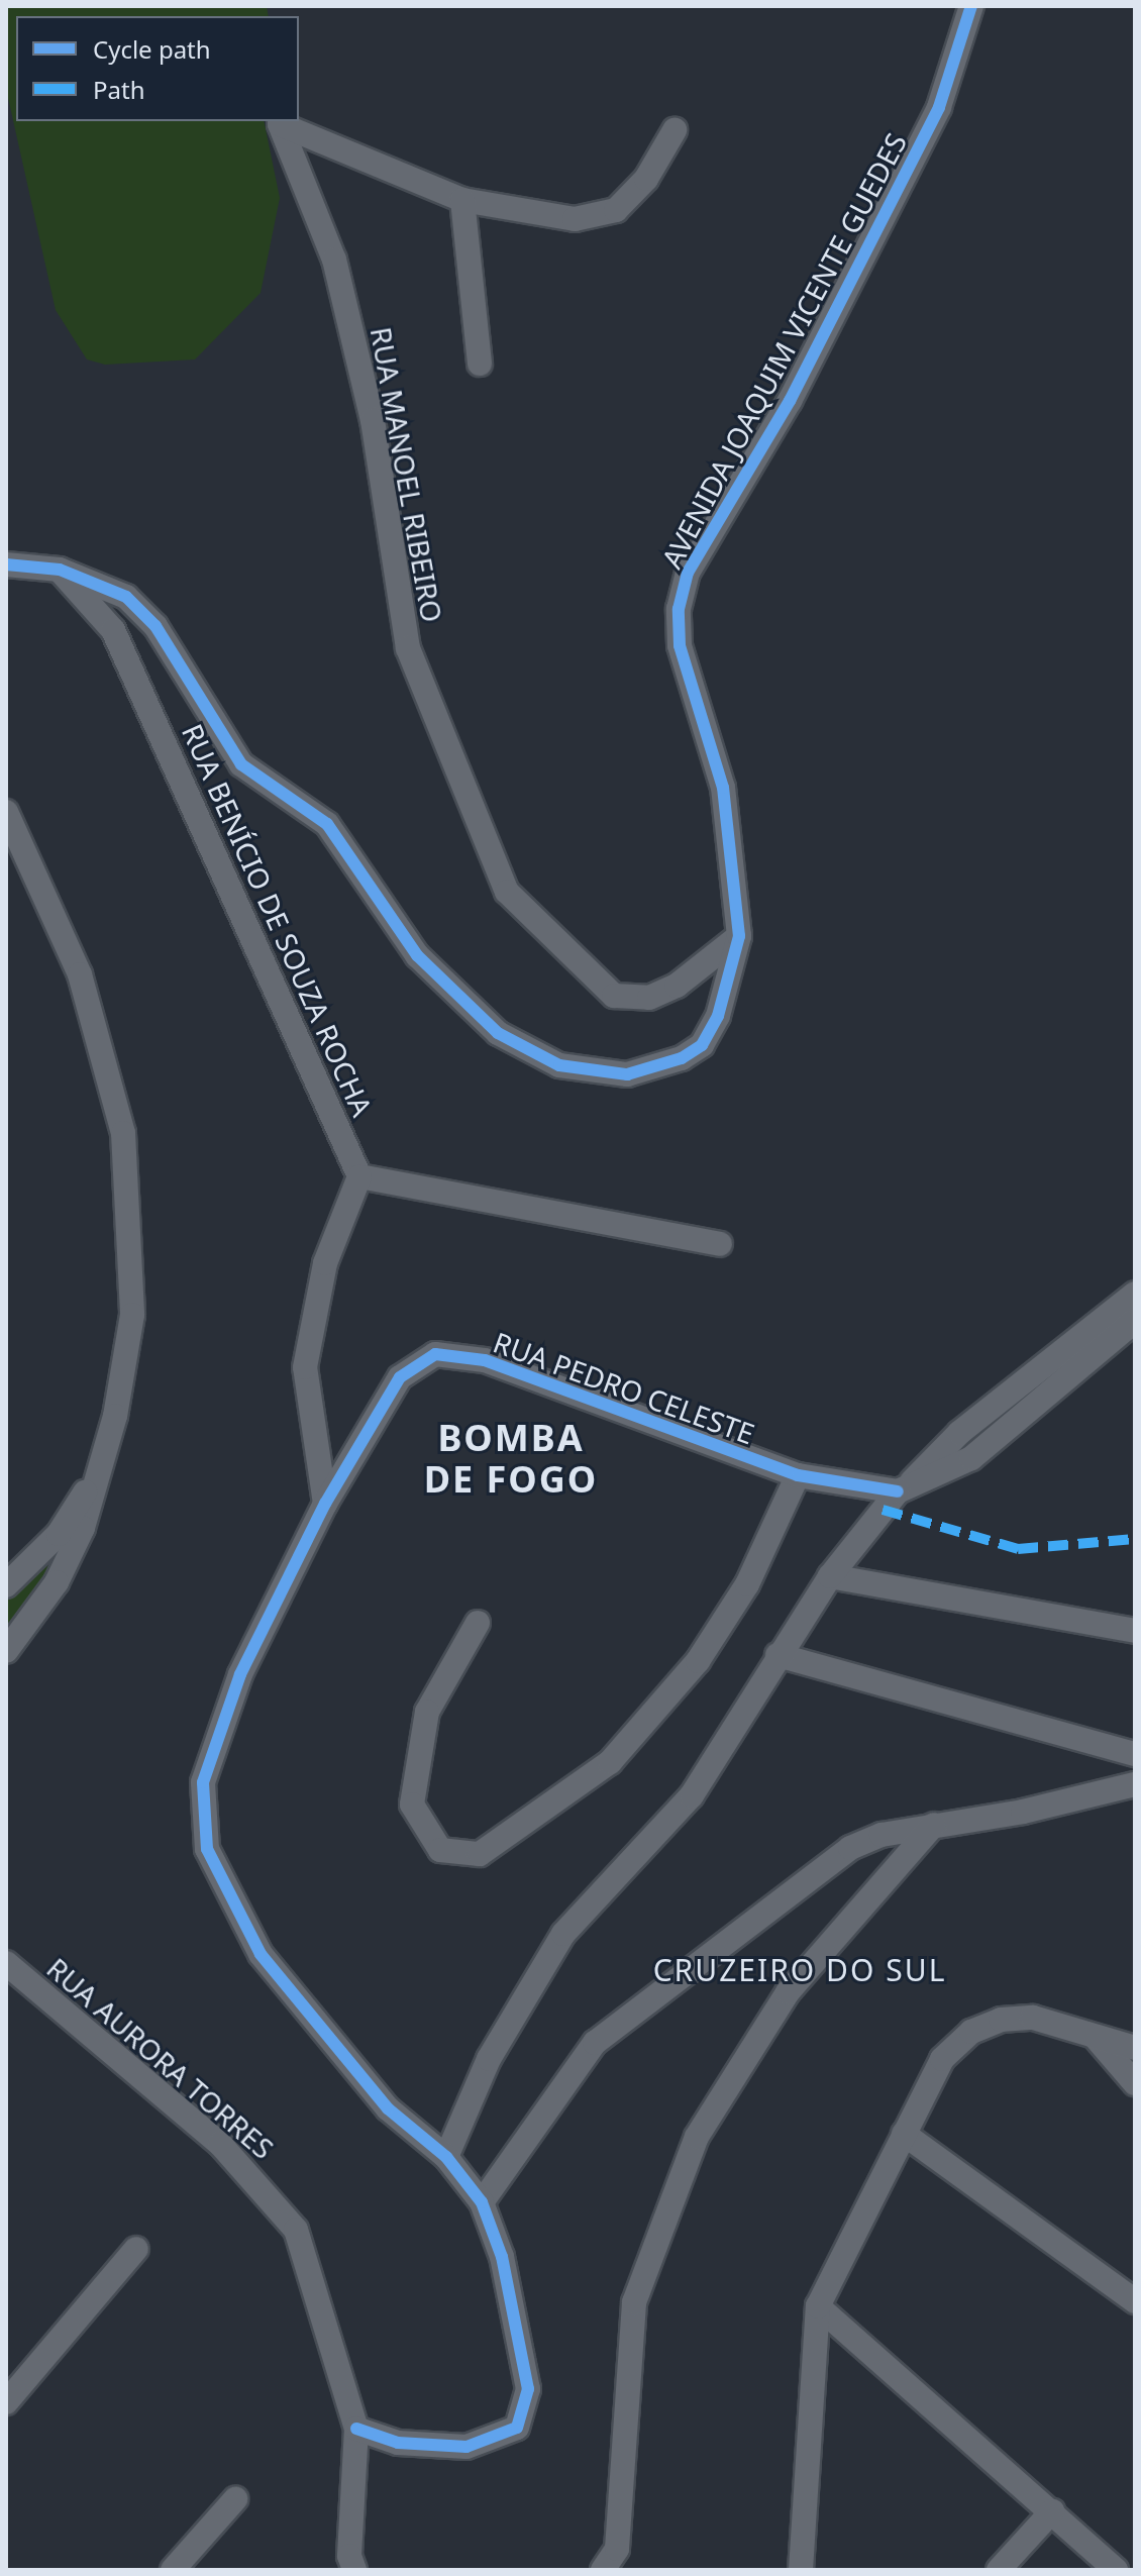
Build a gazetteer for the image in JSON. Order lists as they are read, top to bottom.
{
  "streets": {
    "street": [
      "AVENIDA JOAQUIM VICENTE GUEDES",
      "RUA MANOEL RIBEIRO",
      "RUA BENÍCIO DE SOUZA ROCHA",
      "RUA PEDRO CELESTE",
      "RUA AURORA TORRES"
    ]
  },
  "crossings": [
    ["AVENIDA JOAQUIM VICENTE GUEDES", "RUA MANOEL RIBEIRO"],
    ["AVENIDA JOAQUIM VICENTE GUEDES", "RUA BENÍCIO DE SOUZA ROCHA"],
    ["RUA PEDRO CELESTE", "RUA AURORA TORRES"]
  ],
  "districts": ["BOMBA DE FOGO", "CRUZEIRO DO SUL"],
  "legend": ["Cycle path", "Path"]
}
